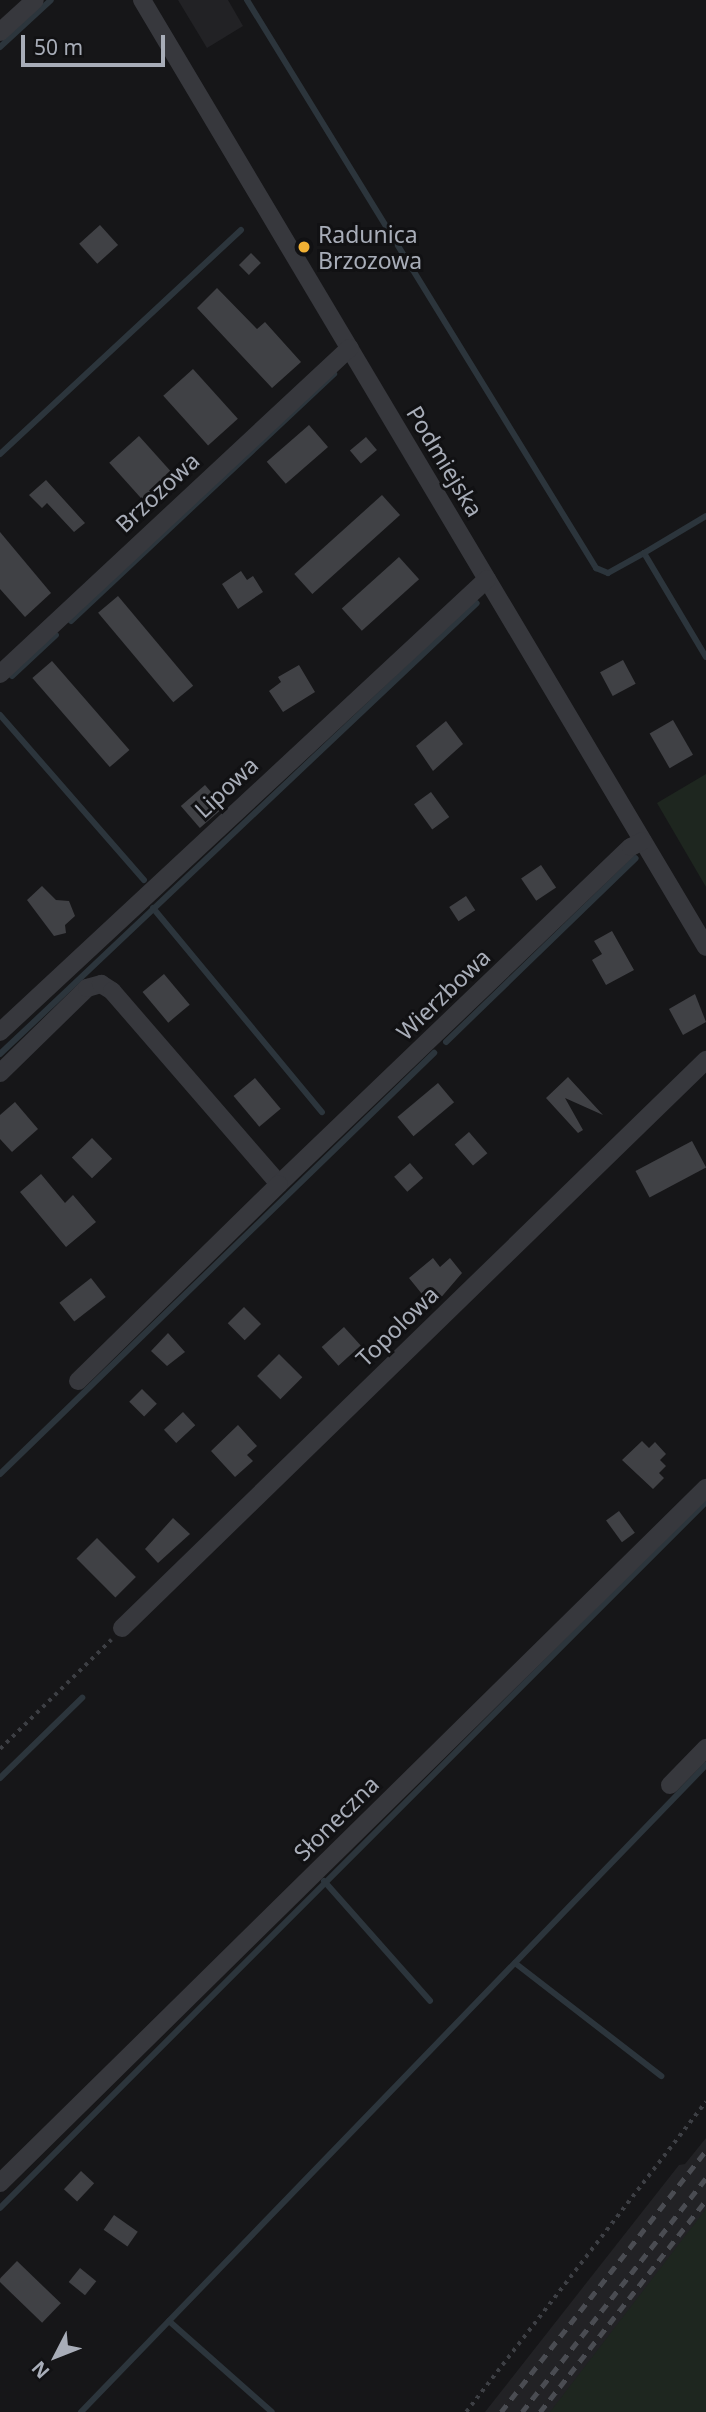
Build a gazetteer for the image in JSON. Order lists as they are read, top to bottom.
{
  "streets": {
    "street": [
      "Podmiejska",
      "Brzozowa",
      "Lipowa",
      "Wierzbowa",
      "Topolowa",
      "Słoneczna"
    ]
  },
  "crossings": [
    ["Podmiejska", "Brzozowa"],
    ["Podmiejska", "Lipowa"],
    ["Podmiejska", "Wierzbowa"]
  ],
  "places": ["Radunica Brzozowa"],
  "scale_bar": "50 m",
  "north": "bottom left"
}
